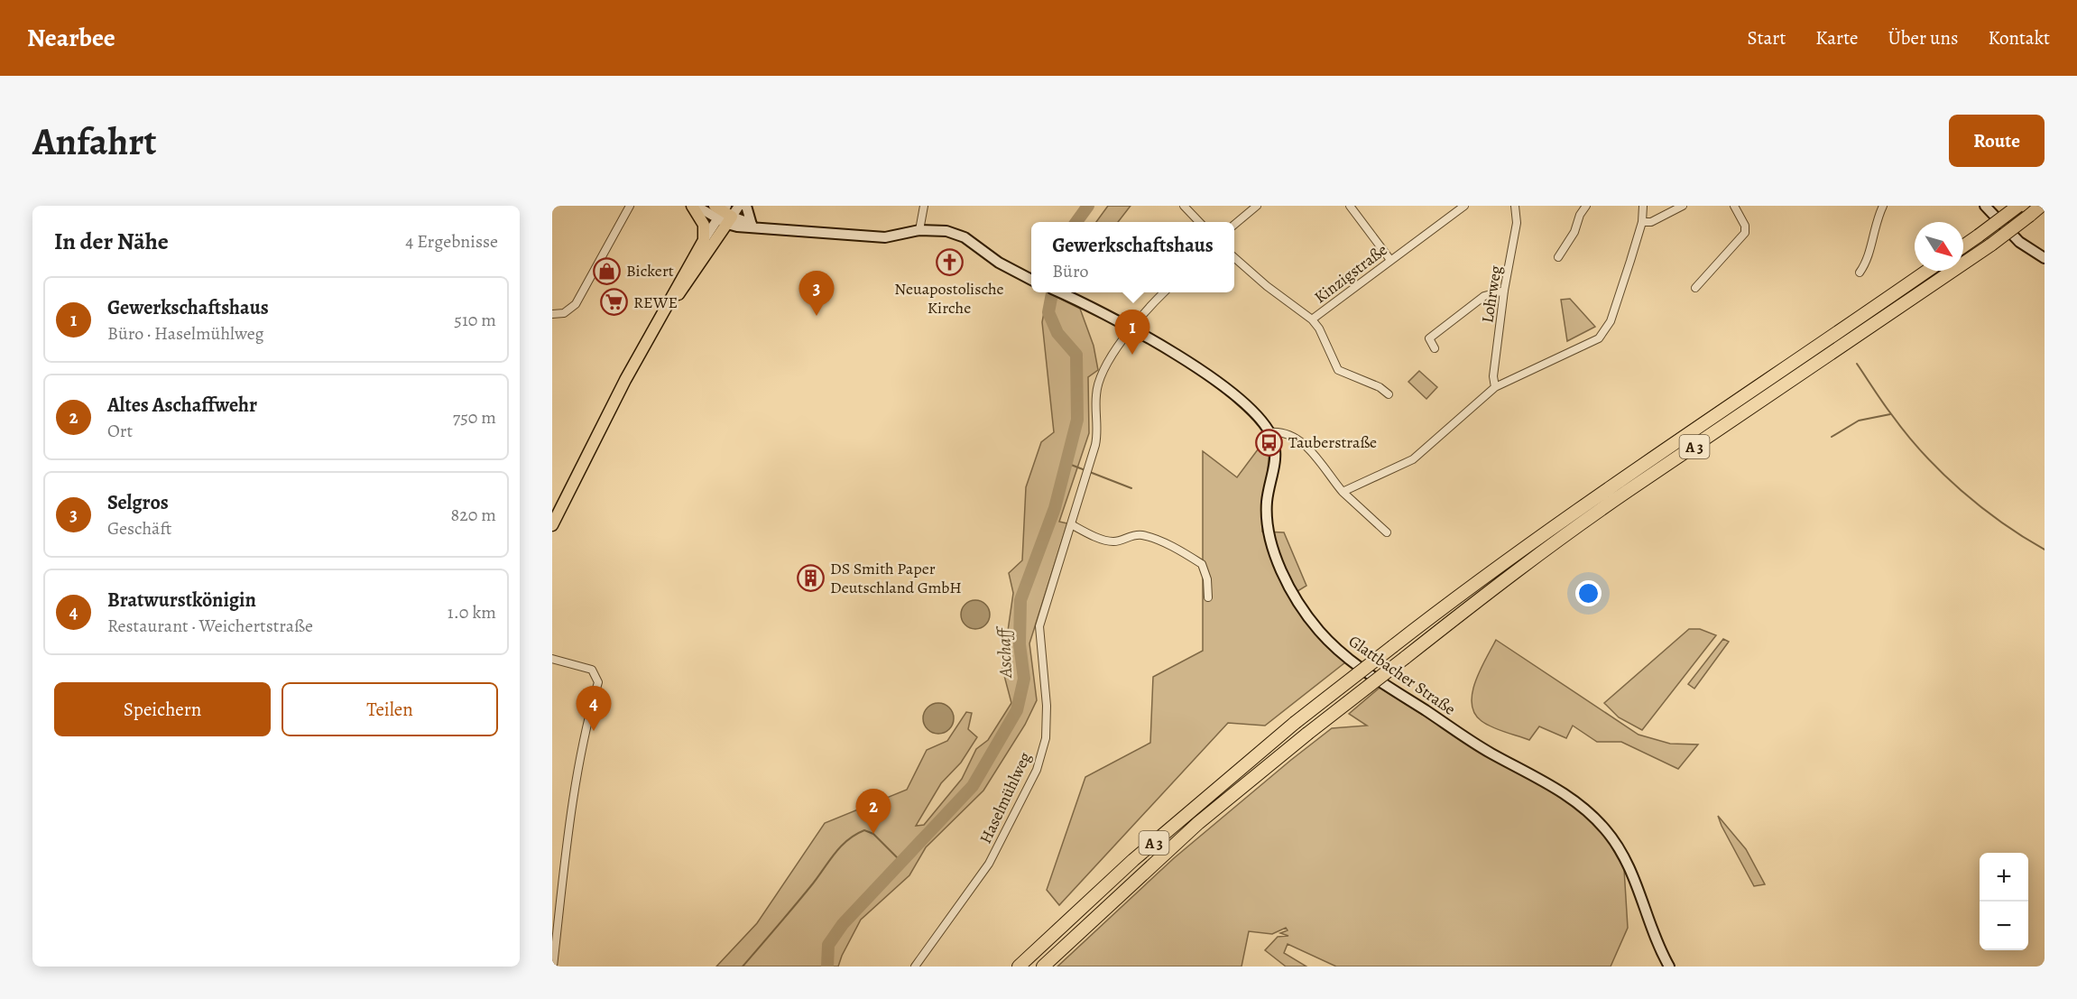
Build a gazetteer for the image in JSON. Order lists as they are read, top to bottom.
{
  "streets": {
    "highway": ["A 3"],
    "street": [
      "Kinzigstraße",
      "Lohrweg",
      "Glattbacher Straße",
      "Haselmühlweg"
    ]
  },
  "crossings": [
    ["Glattbacher Straße", "Haselmühlweg"]
  ],
  "water": ["Aschaff"],
  "places": {
    "church": ["Neuapostolische Kirche"],
    "shop": ["Bickert"],
    "supermarket": ["REWE"],
    "bus stop": ["Tauberstraße"],
    "building": ["DS Smith Paper Deutschland GmbH"]
  },
  "north": "bottom right",
  "page": {
    "header": "Nearbee",
    "nav": [
      "Start",
      "Karte",
      "Über uns",
      "Kontakt"
    ],
    "buttons": [
      "Route",
      ["Speichern", "Teilen"]
    ],
    "title": "Anfahrt",
    "heading": ["In der Nähe", "4 Ergebnisse"],
    "popup": ["Gewerkschaftshaus", "Büro"],
    "pins": [
      "3",
      "1",
      "4",
      "2"
    ],
    "list": [
      {
        "mark": "1",
        "name": "Gewerkschaftshaus",
        "note": "Büro · Haselmühlweg",
        "value": "510 m"
      },
      {
        "mark": "2",
        "name": "Altes Aschaffwehr",
        "note": "Ort",
        "value": "750 m"
      },
      {
        "mark": "3",
        "name": "Selgros",
        "note": "Geschäft",
        "value": "820 m"
      },
      {
        "mark": "4",
        "name": "Bratwurstkönigin",
        "note": "Restaurant · Weichertstraße",
        "value": "1.0 km"
      }
    ],
    "map_buttons": ["+", "−"]
  }
}
